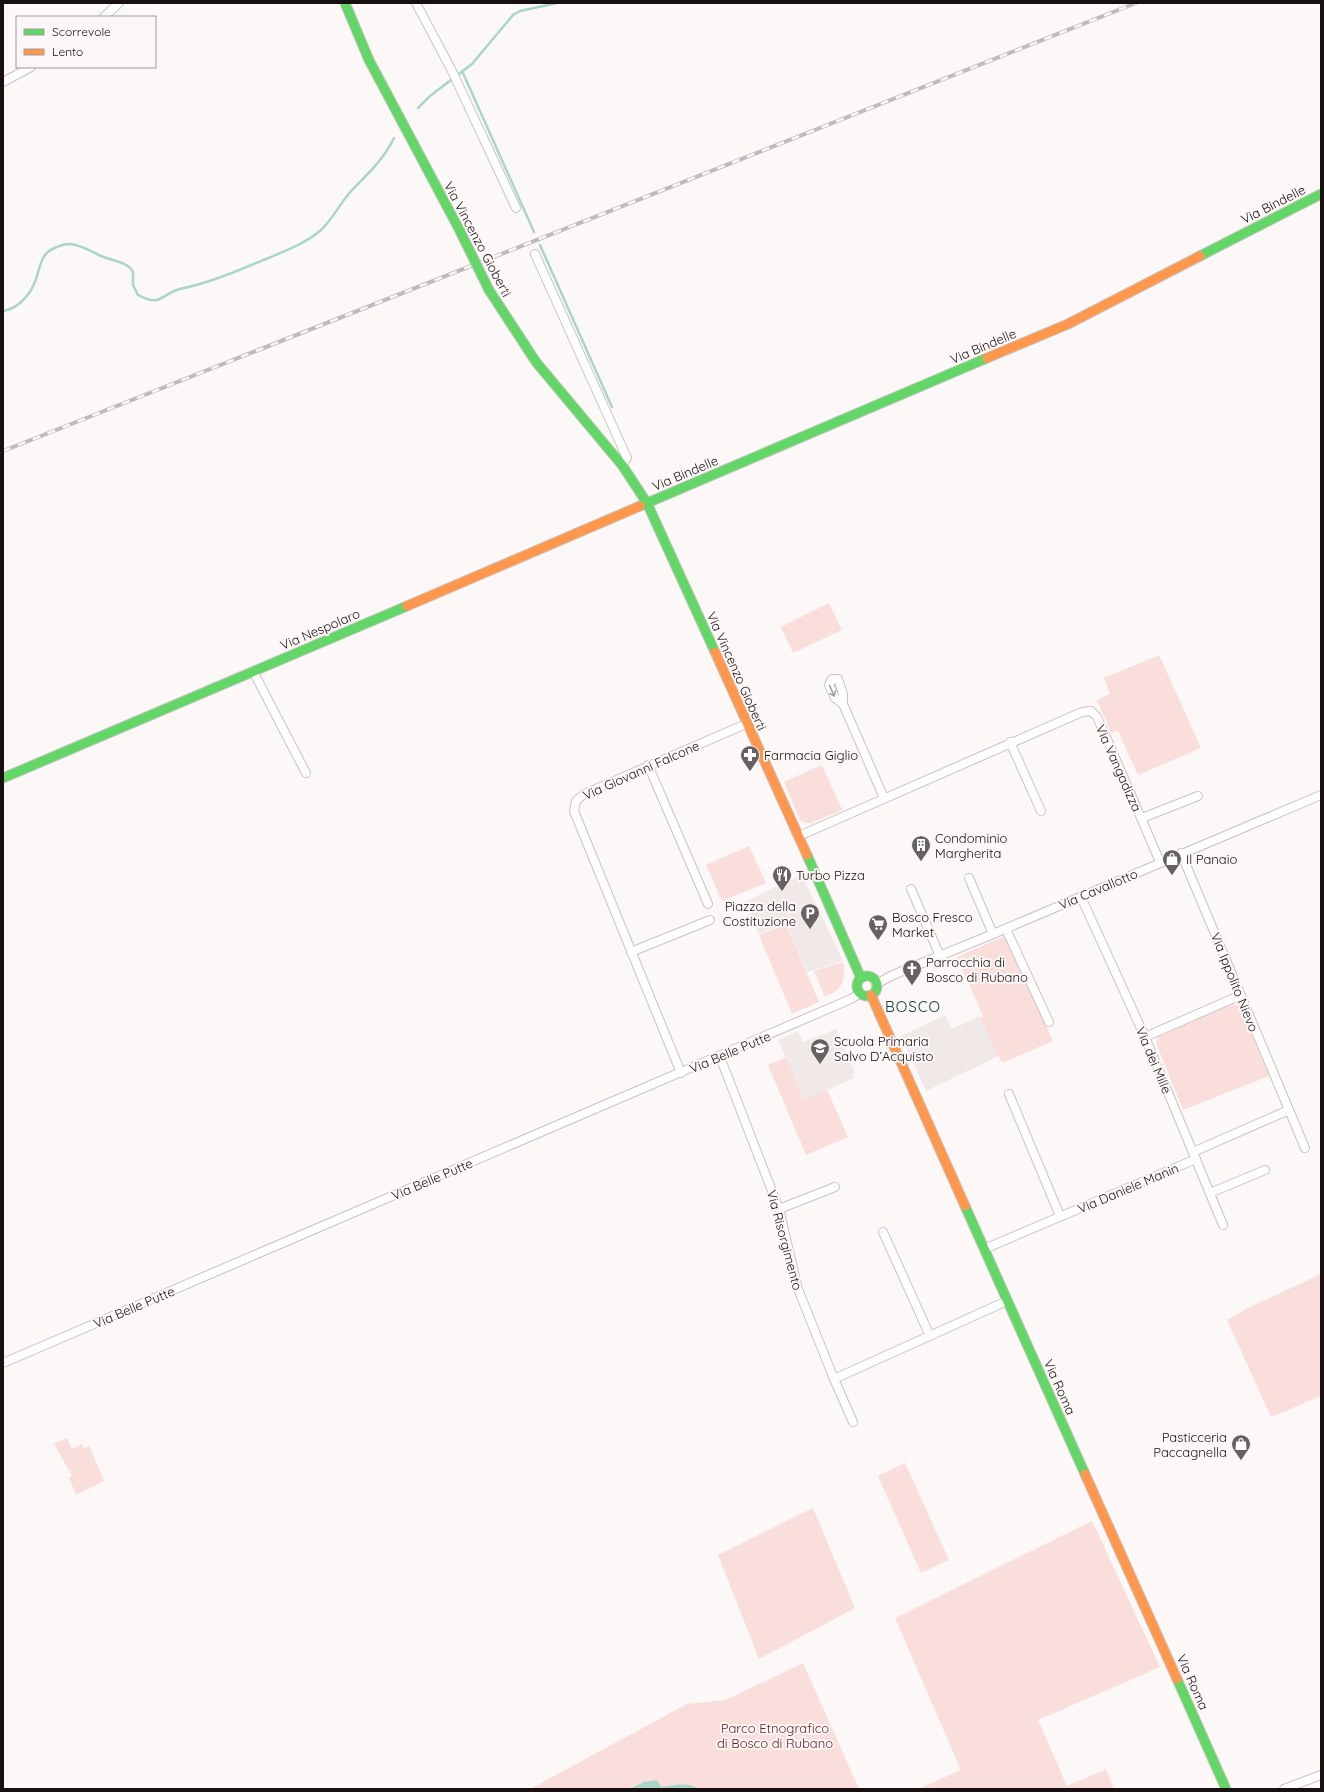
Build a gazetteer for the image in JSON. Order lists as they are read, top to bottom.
{
  "streets": {
    "street": [
      "Via Bindelle",
      "Via Vincenzo Gioberti",
      "Via Nespolaro",
      "Via Vangadizza",
      "Via Giovanni Falcone",
      "Via Cavallotto",
      "Via Ippolito Nievo",
      "Via Belle Putte",
      "Via dei Mille",
      "Via Daniele Manin",
      "Via Risorgimento",
      "Via Roma"
    ]
  },
  "crossings": [
    ["Via Bindelle", "Via Vincenzo Gioberti"],
    ["Via Bindelle", "Via Nespolaro"],
    ["Via Vincenzo Gioberti", "Via Nespolaro"],
    ["Via Vincenzo Gioberti", "Via Vangadizza"],
    ["Via Vincenzo Gioberti", "Via Giovanni Falcone"],
    ["Via Vincenzo Gioberti", "Via Cavallotto"],
    ["Via Vincenzo Gioberti", "Via Belle Putte"],
    ["Via Vincenzo Gioberti", "Via Roma"],
    ["Via Vangadizza", "Via Cavallotto"],
    ["Via Giovanni Falcone", "Via Belle Putte"],
    ["Via Cavallotto", "Via Ippolito Nievo"],
    ["Via Cavallotto", "Via Belle Putte"],
    ["Via Cavallotto", "Via dei Mille"],
    ["Via Cavallotto", "Via Roma"],
    ["Via Belle Putte", "Via Risorgimento"],
    ["Via Belle Putte", "Via Roma"],
    ["Via dei Mille", "Via Daniele Manin"],
    ["Via Daniele Manin", "Via Roma"]
  ],
  "districts": ["BOSCO"],
  "parks": ["Parco Etnografico di Bosco di Rubano"],
  "places": {
    "pharmacy": ["Farmacia Giglio"],
    "building": ["Condominio Margherita"],
    "shop": ["Il Panaio", "Pasticceria Paccagnella"],
    "restaurant": ["Turbo Pizza"],
    "parking": ["Piazza della Costituzione"],
    "supermarket": ["Bosco Fresco Market"],
    "church": ["Parrocchia di Bosco di Rubano"],
    "school or university": ["Scuola Primaria Salvo D’Acquisto"]
  },
  "legend": ["Scorrevole", "Lento"]
}
